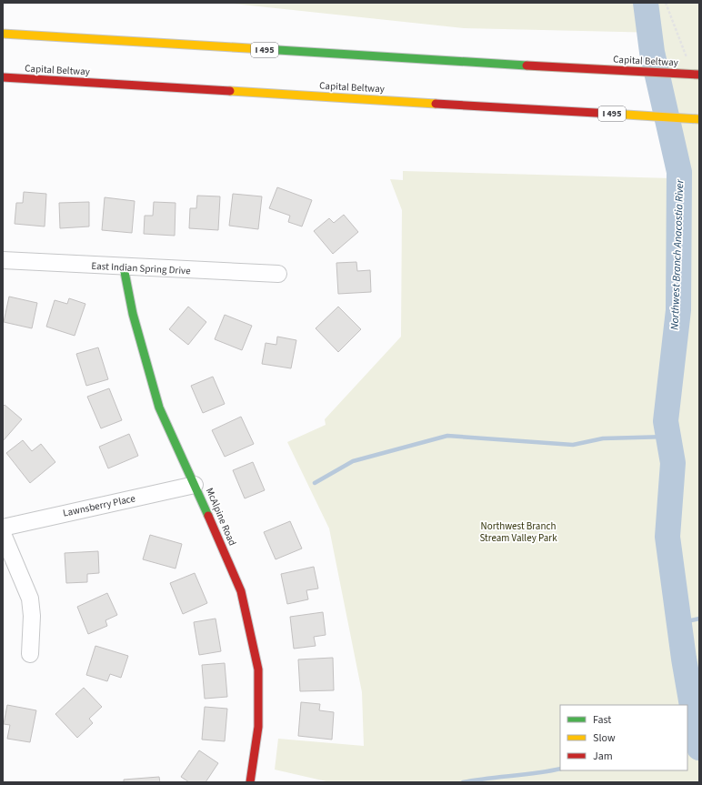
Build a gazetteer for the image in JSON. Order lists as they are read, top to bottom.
{
  "streets": {
    "main road": ["I 495", "Capital Beltway", "McAlpine Road"],
    "street": ["East Indian Spring Drive", "Lawnsberry Place"]
  },
  "crossings": [
    ["East Indian Spring Drive", "McAlpine Road"],
    ["Lawnsberry Place", "McAlpine Road"]
  ],
  "water": ["Northwest Branch Anacostia River"],
  "parks": ["Northwest Branch Stream Valley Park"],
  "legend": ["Fast", "Slow", "Jam"]
}
